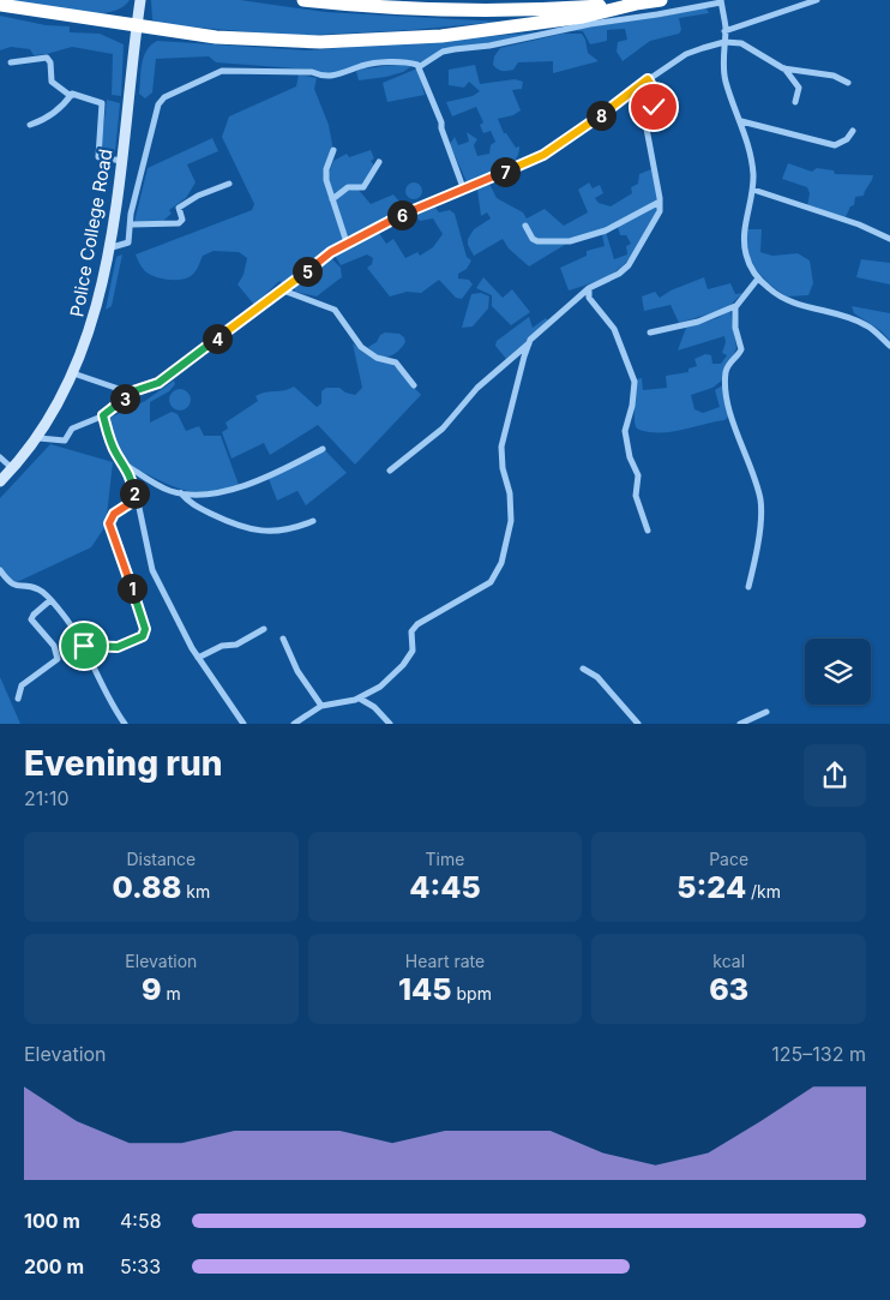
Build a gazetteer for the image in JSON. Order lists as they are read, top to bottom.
{
  "streets": {
    "street": ["Police College Road"]
  },
  "page": {
    "pins": [
      "8",
      "7",
      "6",
      "5",
      "4",
      "3",
      "2",
      "1"
    ],
    "heading": ["Evening run", "21:10"],
    "stats": [
      ["Distance", "0.88 km"],
      ["Time", "4:45"],
      ["Pace", "5:24 /km"],
      ["Elevation", "9 m"],
      ["Heart rate", "145 bpm"],
      ["kcal", "63"]
    ],
    "chart": ["Elevation", "125–132 m"],
    "list": [
      {
        "name": "100 m",
        "note": "4:58"
      },
      {
        "name": "200 m",
        "note": "5:33"
      }
    ]
  }
}
